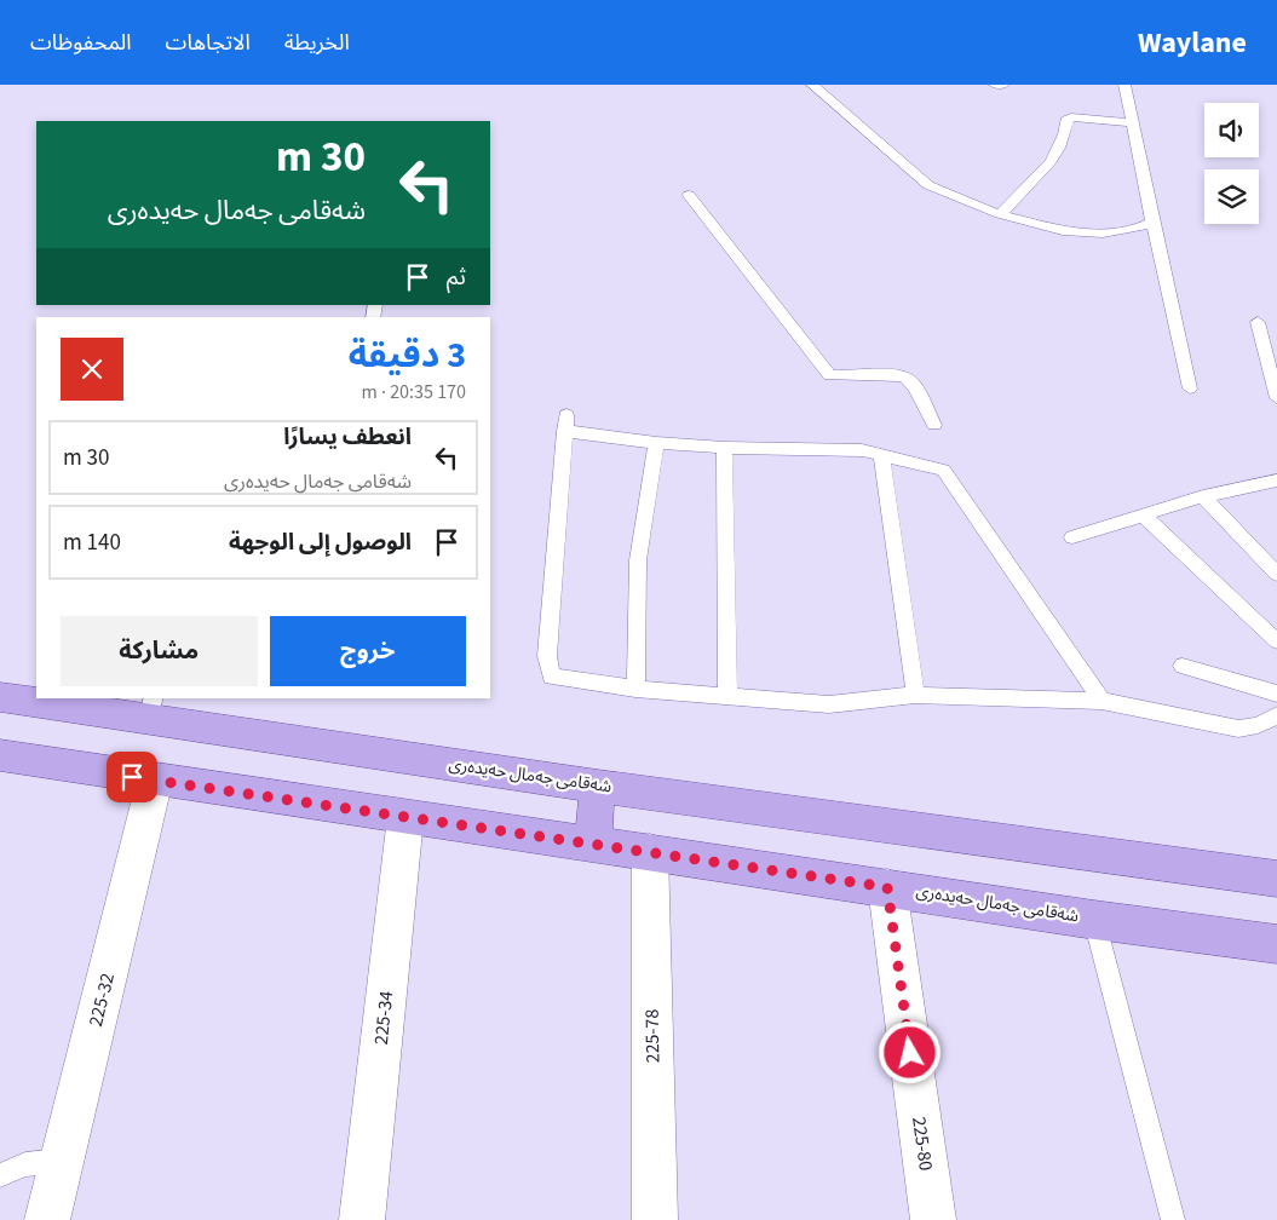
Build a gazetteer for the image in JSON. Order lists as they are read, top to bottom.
{
  "streets": {
    "main road": ["شەقامی جەمال حەیدەری"],
    "street": [
      "225-32",
      "225-34",
      "225-78",
      "225-80"
    ]
  },
  "crossings": [
    ["شەقامی جەمال حەیدەری", "225-32"],
    ["شەقامی جەمال حەیدەری", "225-34"],
    ["شەقامی جەمال حەیدەری", "225-78"],
    ["شەقامی جەمال حەیدەری", "225-80"]
  ],
  "page": {
    "header": "Waylane",
    "nav": ["الخريطة", "الاتجاهات", "المحفوظات"],
    "turn": ["30 m", "شەقامی جەمال حەیدەری"],
    "then": "ثم",
    "heading": ["3 دقيقة", "170 m · 20:35"],
    "list": [
      {
        "name": "انعطف يسارًا",
        "note": "شەقامی جەمال حەیدەری",
        "value": "30 m"
      },
      {
        "name": "الوصول إلى الوجهة",
        "value": "140 m"
      }
    ],
    "buttons": ["خروج", "مشاركة"]
  }
}
